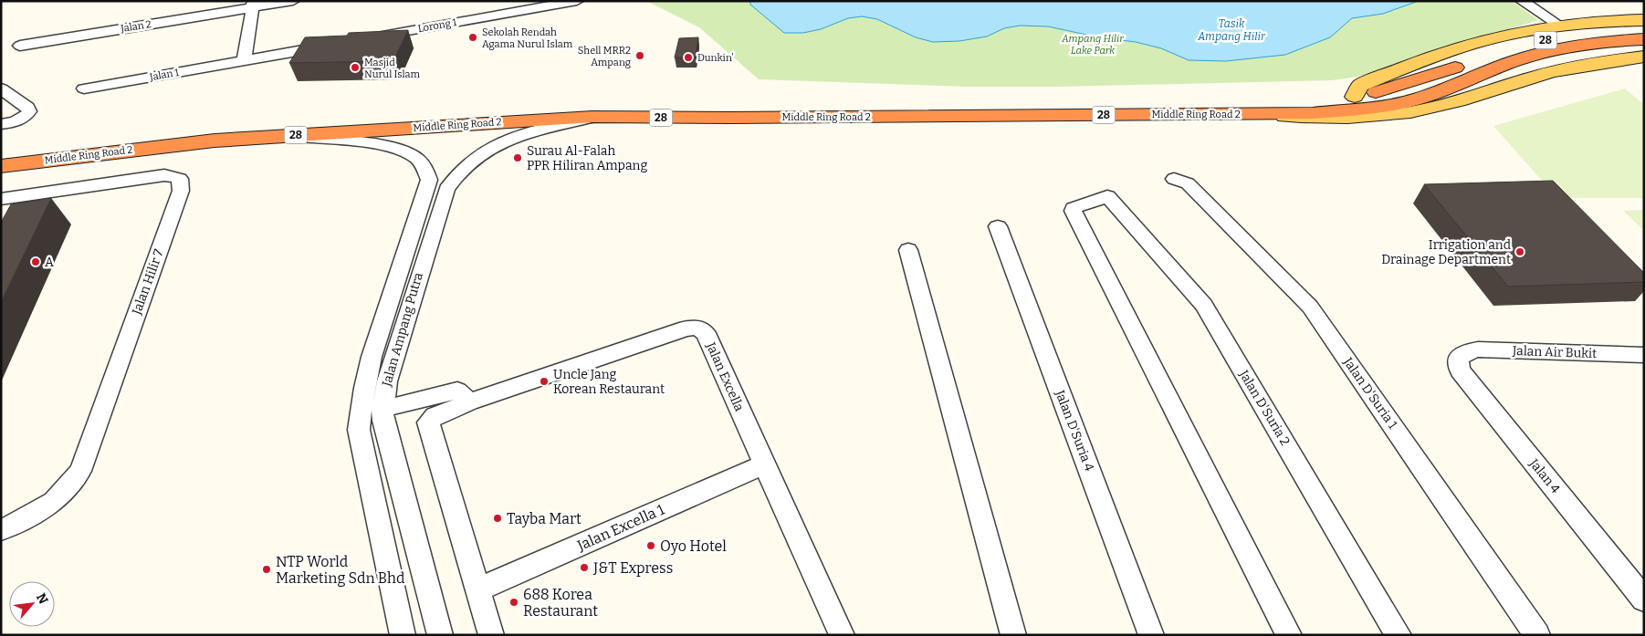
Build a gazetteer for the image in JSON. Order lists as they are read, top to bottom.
{
  "streets": {
    "highway": ["28", "Middle Ring Road 2"],
    "street": [
      "Lorong 1",
      "Jalan 2",
      "Jalan 1",
      "Jalan Hilir 7",
      "Jalan Ampang Putra",
      "Jalan Air Bukit",
      "Jalan Excella",
      "Jalan D'Suria 1",
      "Jalan D'Suria 2",
      "Jalan D'Suria 4",
      "Jalan 4",
      "Jalan Excella 1"
    ]
  },
  "crossings": [
    ["Middle Ring Road 2", "Jalan Ampang Putra"],
    ["Jalan Air Bukit", "Jalan 4"],
    ["Jalan Excella", "Jalan Excella 1"]
  ],
  "water": ["Tasik Ampang Hilir"],
  "parks": ["Ampang Hilir Lake Park"],
  "places": [
    "Sekolah Rendah Agama Nurul Islam",
    "Shell MRR2 Ampang",
    "Dunkin'",
    "Masjid Nurul Islam",
    "Surau Al-Falah PPR Hiliran Ampang",
    "Irrigation and Drainage Department",
    "A",
    "Uncle Jang Korean Restaurant",
    "Tayba Mart",
    "Oyo Hotel",
    "J&T Express",
    "NTP World Marketing Sdn Bhd",
    "688 Korea Restaurant"
  ],
  "north": "top right"
}
